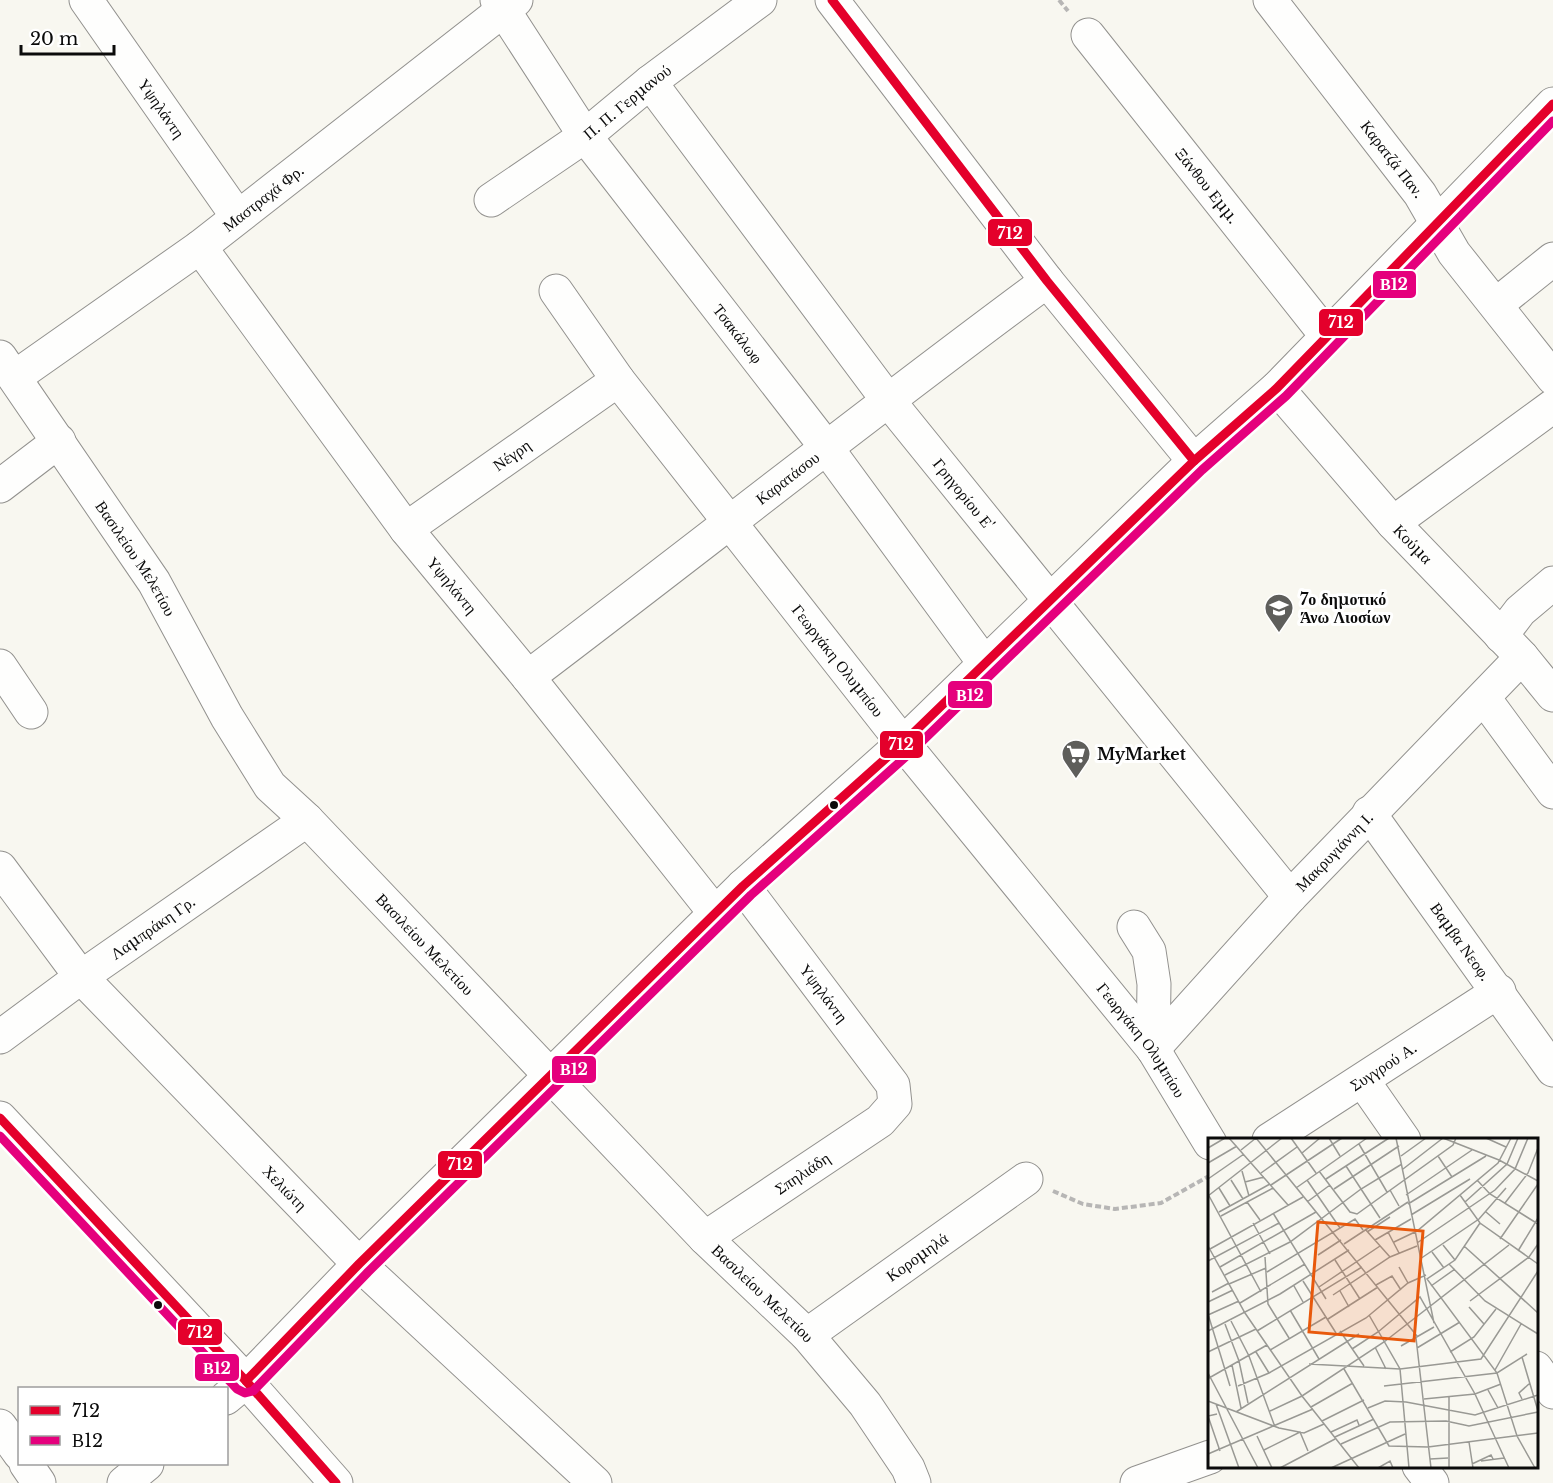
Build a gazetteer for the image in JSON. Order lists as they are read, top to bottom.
{
  "streets": {
    "street": [
      "Π. Π. Γερμανού",
      "Υψηλάντη",
      "Καρατζά Παν.",
      "Ξάνθου Εμμ.",
      "Μαστραχά Φρ.",
      "Τσακάλωφ",
      "Νέγρη",
      "Καρατάσου",
      "Γρηγορίου Ε'",
      "Κούμα",
      "Βασιλείου Μελετίου",
      "Γεωργάκη Ολυμπίου",
      "Μακρυγιάννη Ι.",
      "Λαμπράκη Γρ.",
      "Βαμβα Νεοφ.",
      "Συγγρού Α.",
      "Σπηλιάδη",
      "Χελιώτη",
      "Κορομηλά"
    ]
  },
  "crossings": [
    ["Π. Π. Γερμανού", "Τσακάλωφ"],
    ["Π. Π. Γερμανού", "Γρηγορίου Ε'"],
    ["Υψηλάντη", "Μαστραχά Φρ."],
    ["Υψηλάντη", "Νέγρη"],
    ["Υψηλάντη", "Καρατάσου"],
    ["Υψηλάντη", "Σπηλιάδη"],
    ["Μαστραχά Φρ.", "Τσακάλωφ"],
    ["Μαστραχά Φρ.", "Βασιλείου Μελετίου"],
    ["Τσακάλωφ", "Καρατάσου"],
    ["Νέγρη", "Γεωργάκη Ολυμπίου"],
    ["Καρατάσου", "Γρηγορίου Ε'"],
    ["Καρατάσου", "Γεωργάκη Ολυμπίου"],
    ["Γρηγορίου Ε'", "Μακρυγιάννη Ι."],
    ["Κούμα", "Μακρυγιάννη Ι."],
    ["Βασιλείου Μελετίου", "Λαμπράκη Γρ."],
    ["Βασιλείου Μελετίου", "Σπηλιάδη"],
    ["Βασιλείου Μελετίου", "Κορομηλά"],
    ["Γεωργάκη Ολυμπίου", "Μακρυγιάννη Ι."],
    ["Μακρυγιάννη Ι.", "Βαμβα Νεοφ."],
    ["Λαμπράκη Γρ.", "Χελιώτη"],
    ["Βαμβα Νεοφ.", "Συγγρού Α."]
  ],
  "places": {
    "school or university": ["7ο δημοτικό Άνω Λιοσίων"],
    "supermarket": ["MyMarket"]
  },
  "lines": ["transit line 712", "transit line Β12"],
  "legend": ["712", "Β12"],
  "scale_bar": "20 m"
}
